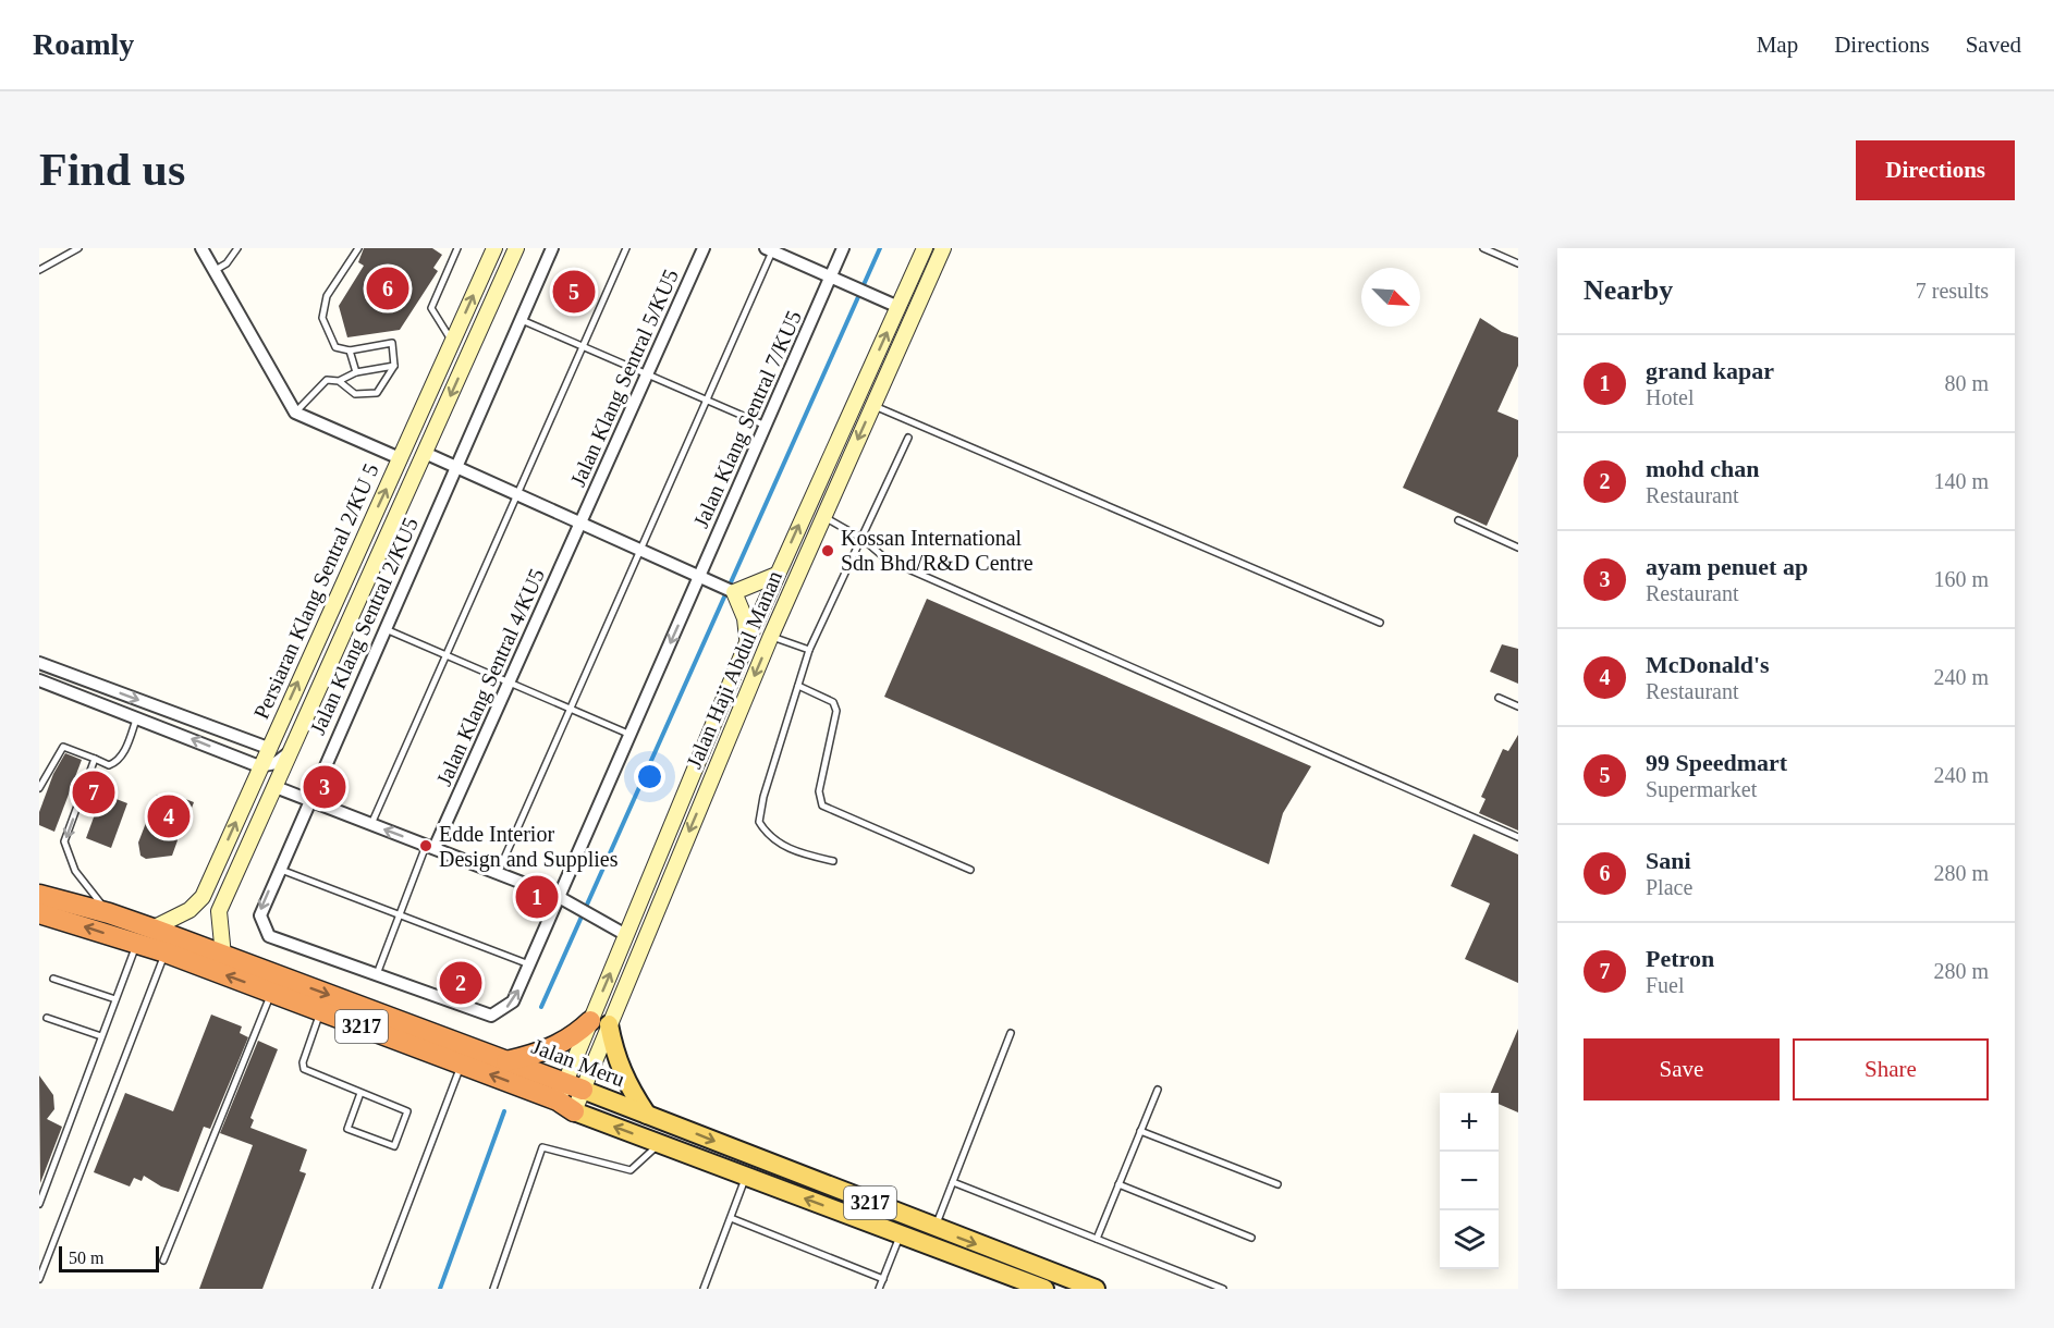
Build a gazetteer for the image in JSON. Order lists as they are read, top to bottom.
{
  "streets": {
    "highway": ["3217", "Jalan Meru"],
    "street": [
      "Jalan Klang Sentral 5/KU5",
      "Jalan Klang Sentral 7/KU5",
      "Persiaran Klang Sentral 2/KU 5",
      "Jalan Klang Sentral 2/KU5",
      "Jalan Haji Abdul Manan",
      "Jalan Klang Sentral 4/KU5"
    ]
  },
  "crossings": [
    ["Jalan Klang Sentral 5/KU5", "Jalan Klang Sentral 4/KU5"],
    ["Jalan Klang Sentral 7/KU5", "Jalan Klang Sentral 2/KU5"],
    ["Persiaran Klang Sentral 2/KU 5", "Jalan Meru"],
    ["Jalan Haji Abdul Manan", "Jalan Meru"]
  ],
  "places": ["Kossan International Sdn Bhd/R&D Centre", "Edde Interior Design and Supplies"],
  "scale_bar": "50 m",
  "north": "bottom right",
  "page": {
    "header": "Roamly",
    "nav": ["Map", "Directions", "Saved"],
    "buttons": [
      "Directions",
      ["Save", "Share"]
    ],
    "title": "Find us",
    "heading": ["Nearby", "7 results"],
    "pins": [
      "6",
      "5",
      "3",
      "7",
      "4",
      "1",
      "2"
    ],
    "list": [
      {
        "mark": "1",
        "name": "grand kapar",
        "note": "Hotel",
        "value": "80 m"
      },
      {
        "mark": "2",
        "name": "mohd chan",
        "note": "Restaurant",
        "value": "140 m"
      },
      {
        "mark": "3",
        "name": "ayam penuet ap",
        "note": "Restaurant",
        "value": "160 m"
      },
      {
        "mark": "4",
        "name": "McDonald's",
        "note": "Restaurant",
        "value": "240 m"
      },
      {
        "mark": "5",
        "name": "99 Speedmart",
        "note": "Supermarket",
        "value": "240 m"
      },
      {
        "mark": "6",
        "name": "Sani",
        "note": "Place",
        "value": "280 m"
      },
      {
        "mark": "7",
        "name": "Petron",
        "note": "Fuel",
        "value": "280 m"
      }
    ],
    "map_buttons": ["+", "−"],
    "scale": "50 m"
  }
}
